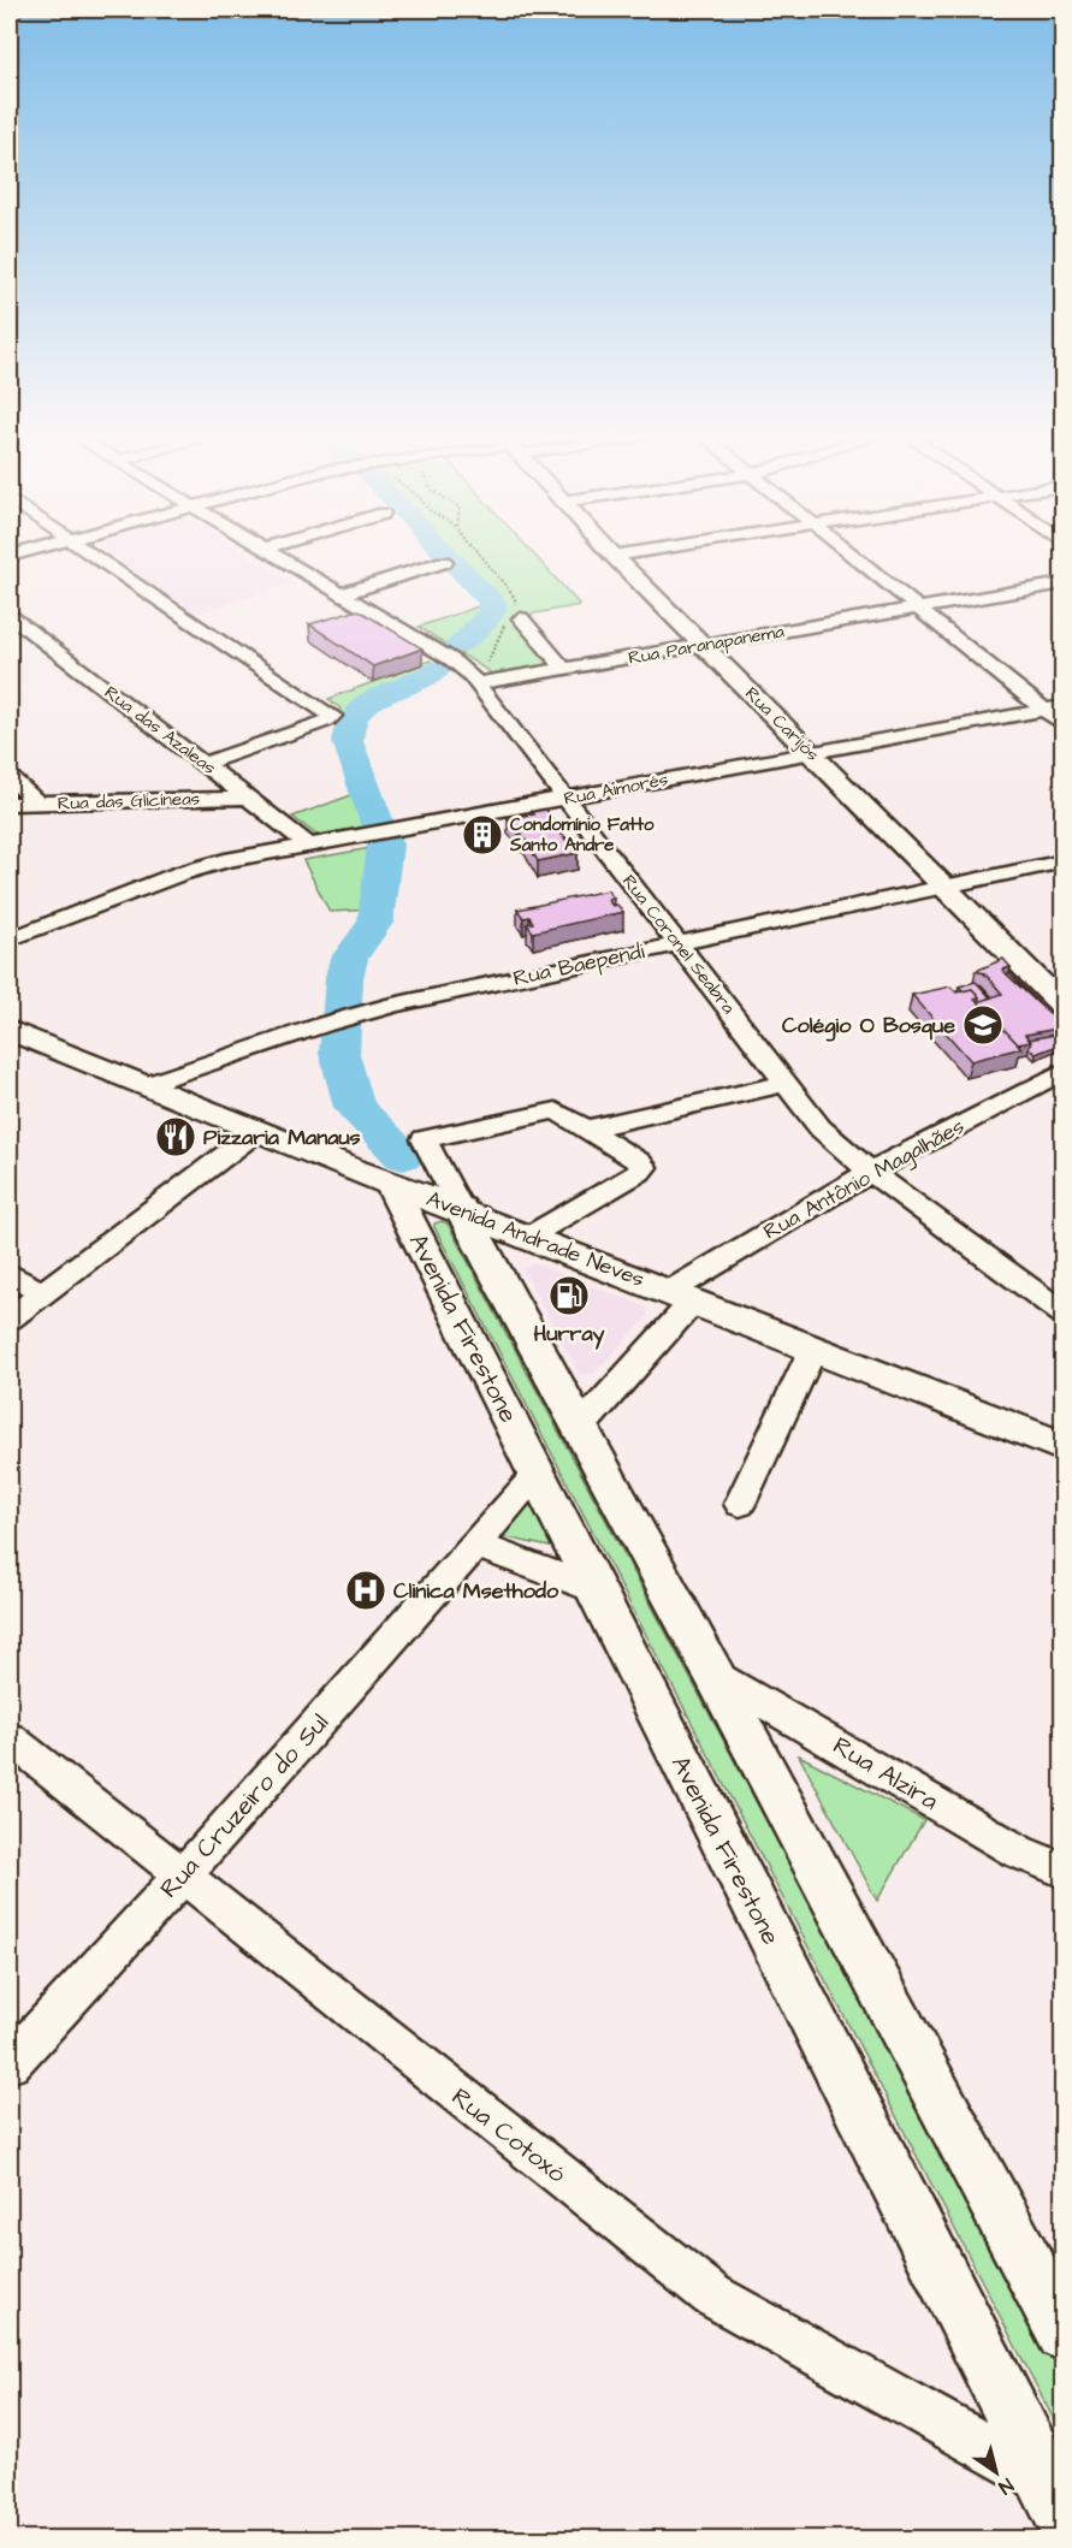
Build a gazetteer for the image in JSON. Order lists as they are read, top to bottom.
{
  "streets": {
    "main road": ["Rua Carijós", "Avenida Andrade Neves", "Avenida Firestone"],
    "street": [
      "Rua Paranapanema",
      "Rua das Azaleas",
      "Rua Aimorés",
      "Rua das Glicíneas",
      "Rua Coronel Seabra",
      "Rua Baependi",
      "Rua Antônio Magalhães",
      "Rua Alzira",
      "Rua Cruzeiro do Sul",
      "Rua Cotoxó"
    ]
  },
  "crossings": [
    ["Rua Paranapanema", "Rua Carijós"],
    ["Rua Paranapanema", "Rua Coronel Seabra"],
    ["Rua Carijós", "Rua Aimorés"],
    ["Rua Carijós", "Rua Baependi"],
    ["Rua das Azaleas", "Rua Aimorés"],
    ["Rua das Azaleas", "Rua das Glicíneas"],
    ["Rua Aimorés", "Rua Coronel Seabra"],
    ["Rua Coronel Seabra", "Rua Baependi"],
    ["Rua Coronel Seabra", "Rua Antônio Magalhães"],
    ["Rua Baependi", "Avenida Andrade Neves"],
    ["Rua Antônio Magalhães", "Avenida Andrade Neves"],
    ["Avenida Andrade Neves", "Avenida Firestone"],
    ["Avenida Firestone", "Rua Cruzeiro do Sul"],
    ["Avenida Firestone", "Rua Cotoxó"],
    ["Rua Cruzeiro do Sul", "Rua Cotoxó"]
  ],
  "places": {
    "building": ["Condomínio Fatto Santo Andre"],
    "school or university": ["Colégio O Bosque"],
    "restaurant": ["Pizzaria Manaus"],
    "fuel station": ["Hurray"],
    "hospital": ["Clinica Msethodo"]
  },
  "north": "bottom right"
}
